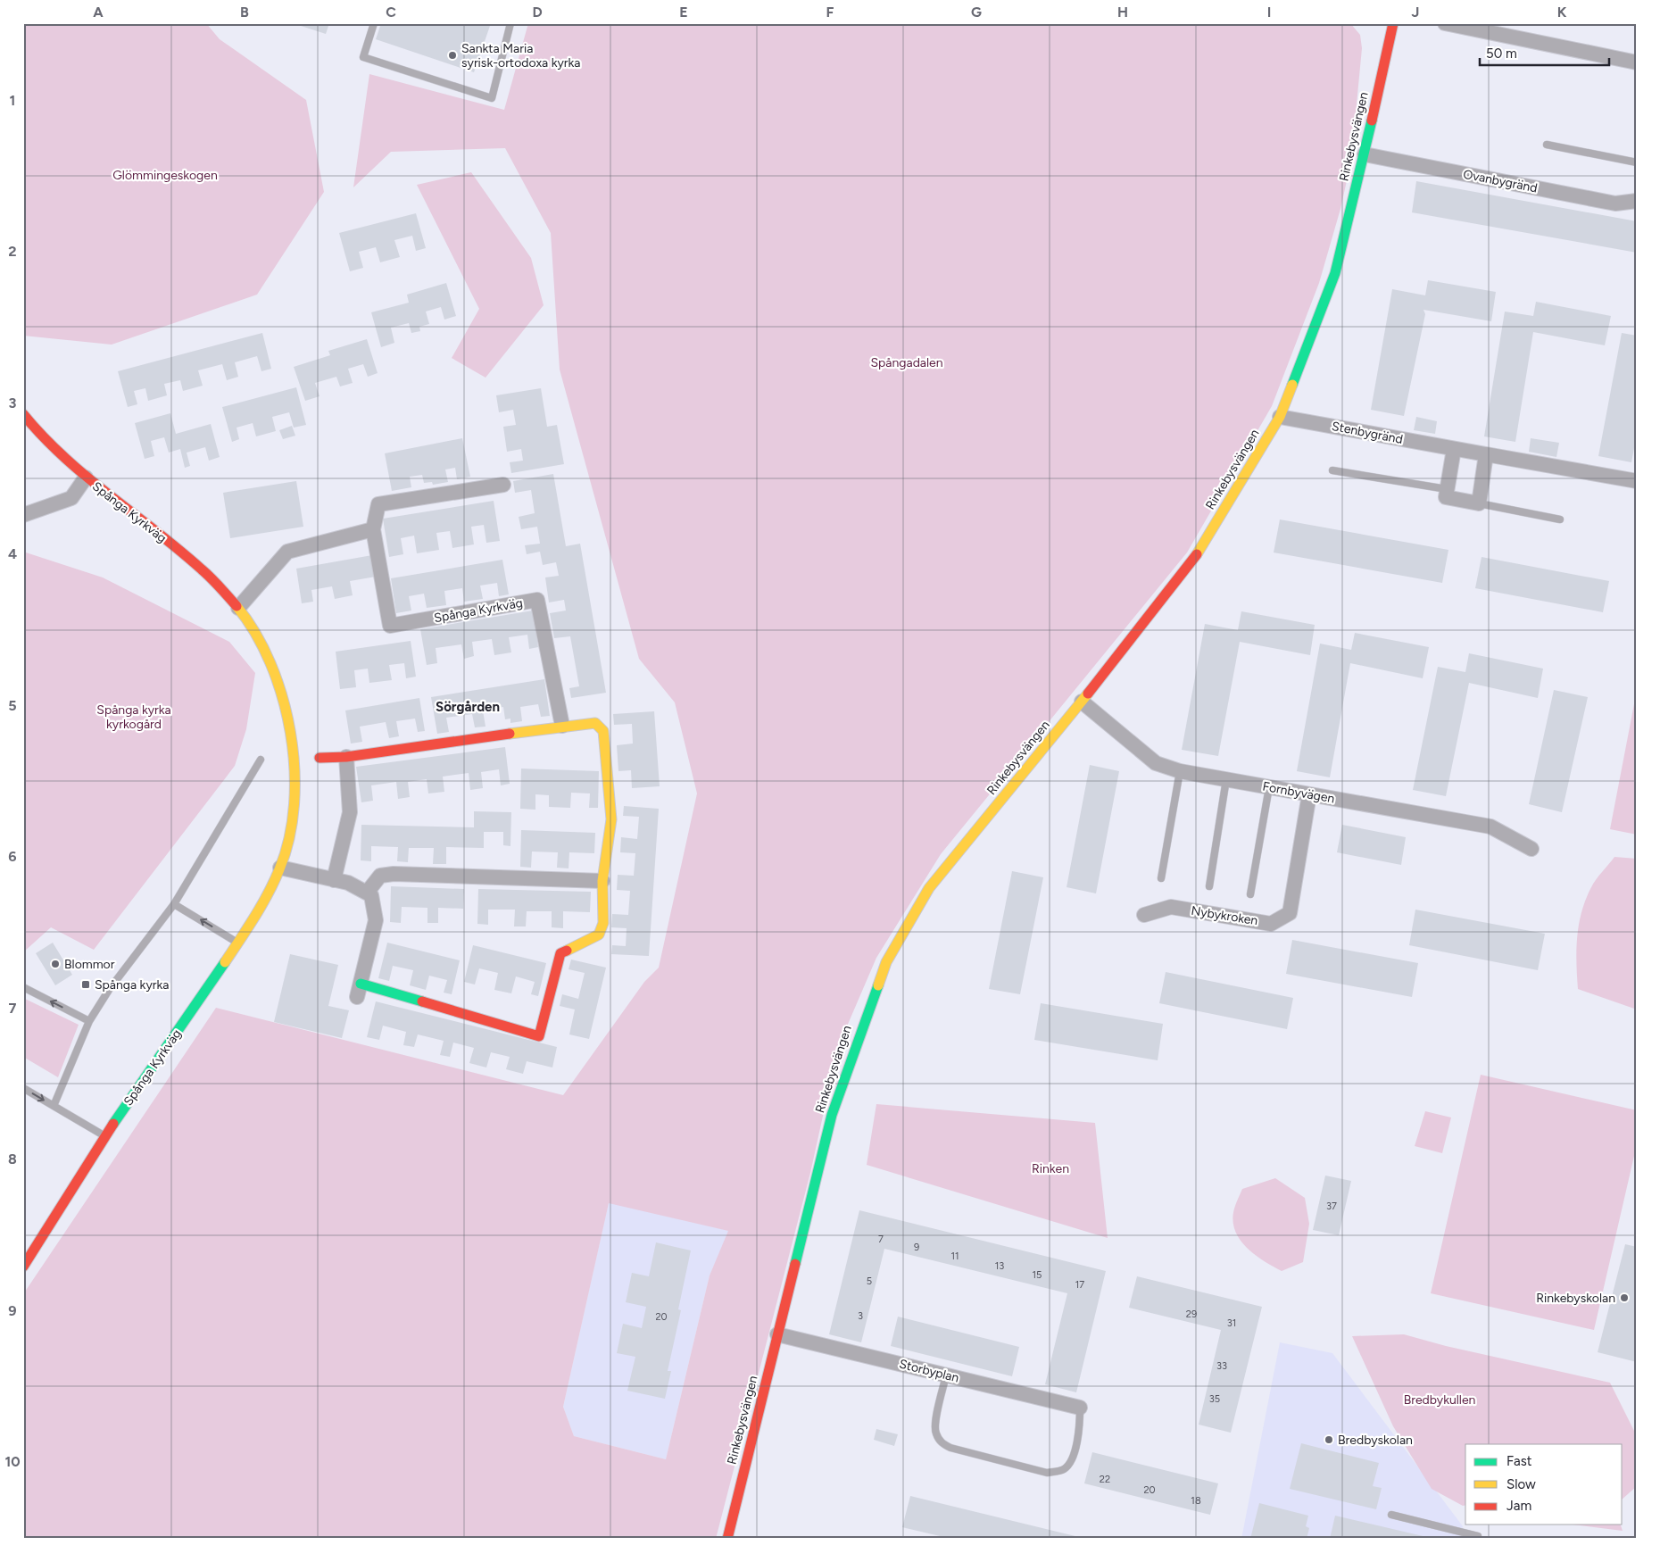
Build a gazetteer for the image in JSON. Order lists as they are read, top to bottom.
{
  "streets": {
    "street": [
      "Rinkebysvängen",
      "Ovanbygränd",
      "Stenbygränd",
      "Spånga Kyrkväg",
      "Fornbyvägen",
      "Nybykroken",
      "Storbyplan"
    ]
  },
  "crossings": [
    ["Rinkebysvängen", "Ovanbygränd"],
    ["Rinkebysvängen", "Stenbygränd"],
    ["Rinkebysvängen", "Fornbyvägen"],
    ["Rinkebysvängen", "Storbyplan"],
    ["Fornbyvägen", "Nybykroken"]
  ],
  "districts": ["Sörgården"],
  "parks": [
    "Glömmingeskogen",
    "Spångadalen",
    "Spånga kyrka kyrkogård",
    "Rinken",
    "Bredbykullen"
  ],
  "places": {
    "other": [
      "Sankta Maria syrisk-ortodoxa kyrka",
      "Blommor",
      "Rinkebyskolan",
      "Bredbyskolan"
    ],
    "transit": ["Spånga kyrka"]
  },
  "house_numbers": [
    "37",
    "7",
    "9",
    "11",
    "13",
    "15",
    "5",
    "17",
    "29",
    "3",
    "20",
    "31",
    "33",
    "35",
    "22",
    "20",
    "18"
  ],
  "legend": ["Fast", "Slow", "Jam"],
  "scale_bar": "50 m",
  "grid": {
    "columns": [
      "A",
      "B",
      "C",
      "D",
      "E",
      "F",
      "G",
      "H",
      "I",
      "J",
      "K"
    ],
    "rows": [
      "1",
      "2",
      "3",
      "4",
      "5",
      "6",
      "7",
      "8",
      "9",
      "10"
    ]
  }
}
